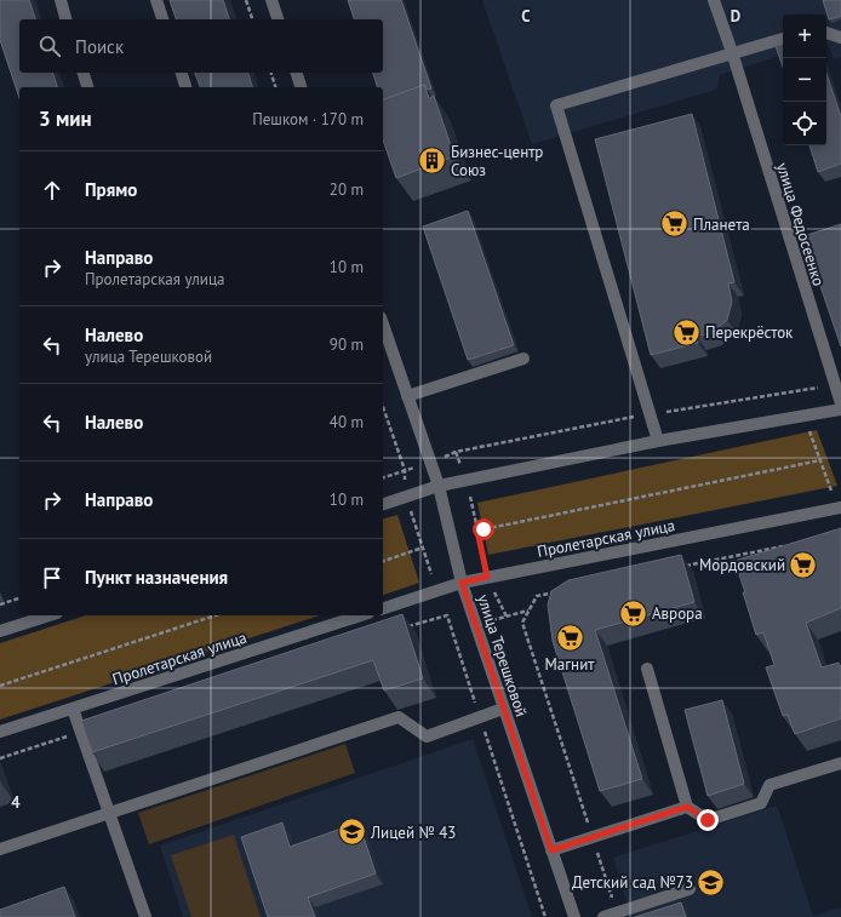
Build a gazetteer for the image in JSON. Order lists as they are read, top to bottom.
{
  "streets": {
    "street": ["улица Федосеенко", "Пролетарская улица", "улица Терешковой"]
  },
  "crossings": [
    ["Пролетарская улица", "улица Терешковой"]
  ],
  "places": {
    "building": ["Бизнес-центр Союз"],
    "supermarket": [
      "Планета",
      "Перекрёсток",
      "Мордовский",
      "Аврора",
      "Магнит"
    ],
    "school or university": ["Лицей № 43", "Детский сад №73"]
  },
  "page": {
    "map_buttons": ["+", "−"],
    "search": "Поиск",
    "heading": ["3 мин", "Пешком · 170 m"],
    "list": [
      ["Прямо", "20 m"],
      ["Направо", "Пролетарская улица", "10 m"],
      ["Налево", "улица Терешковой", "90 m"],
      ["Налево", "40 m"],
      ["Направо", "10 m"],
      "Пункт назначения"
    ]
  },
  "grid": {
    "columns": ["C", "D"],
    "rows": ["4"]
  }
}
